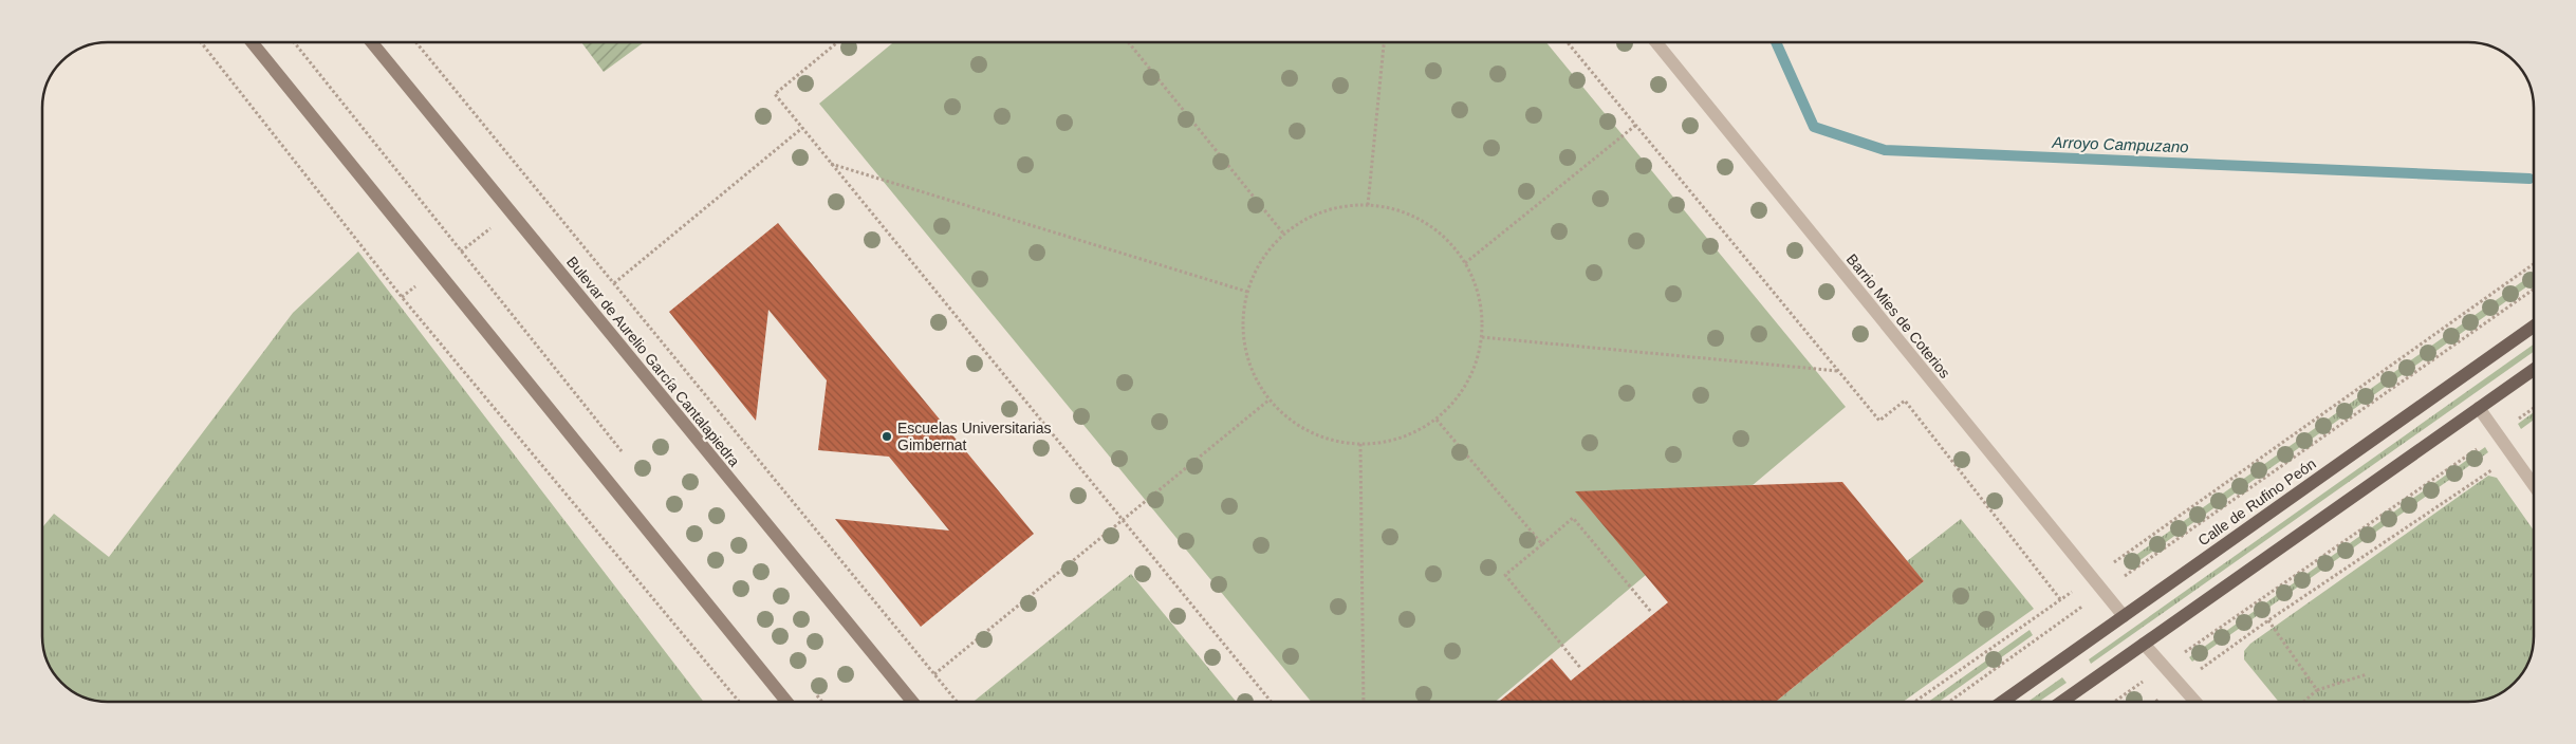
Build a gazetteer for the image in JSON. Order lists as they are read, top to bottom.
{
  "streets": {
    "main road": ["Bulevar de Aurelio García Cantalapiedra", "Calle de Rufino Peón"],
    "street": ["Barrio Mies de Coterios"]
  },
  "crossings": [
    ["Barrio Mies de Coterios", "Calle de Rufino Peón"]
  ],
  "water": ["Arroyo Campuzano"],
  "places": ["Escuelas Universitarias Gimbernat"]
}
